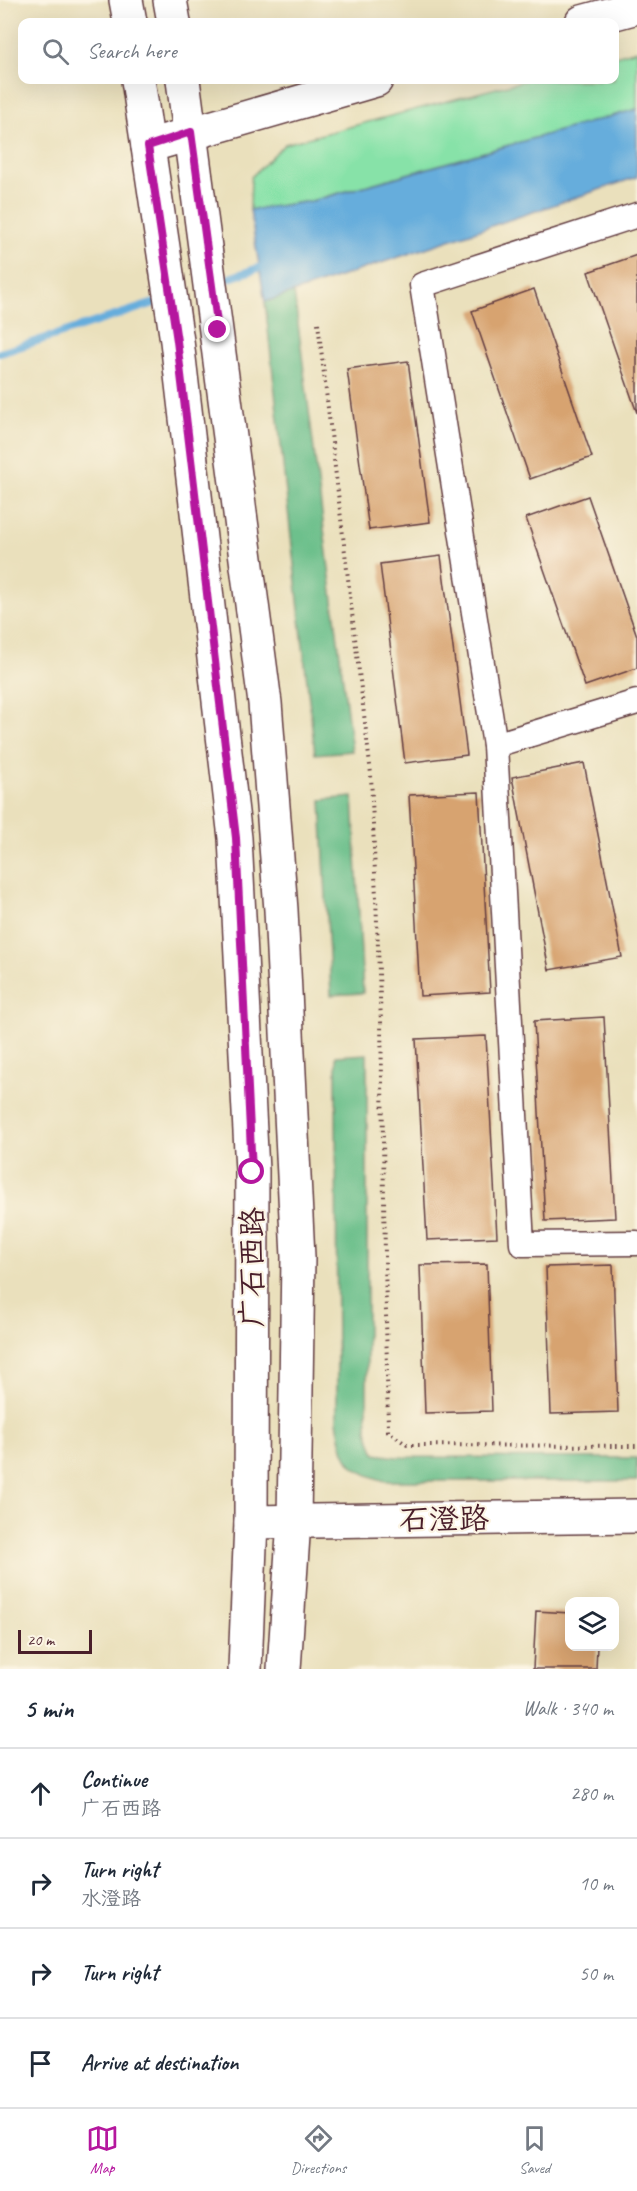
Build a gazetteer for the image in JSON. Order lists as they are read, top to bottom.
{
  "streets": {
    "main road": ["广石西路", "石澄路"]
  },
  "crossings": [
    ["广石西路", "石澄路"]
  ],
  "scale_bar": "20 m",
  "page": {
    "search": "Search here",
    "scale": "20 m",
    "heading": ["5 min", "Walk · 340 m"],
    "list": [
      ["Continue", "广石西路", "280 m"],
      ["Turn right", "水澄路", "10 m"],
      ["Turn right", "50 m"],
      "Arrive at destination"
    ],
    "nav": ["Map", "Directions", "Saved"]
  }
}
